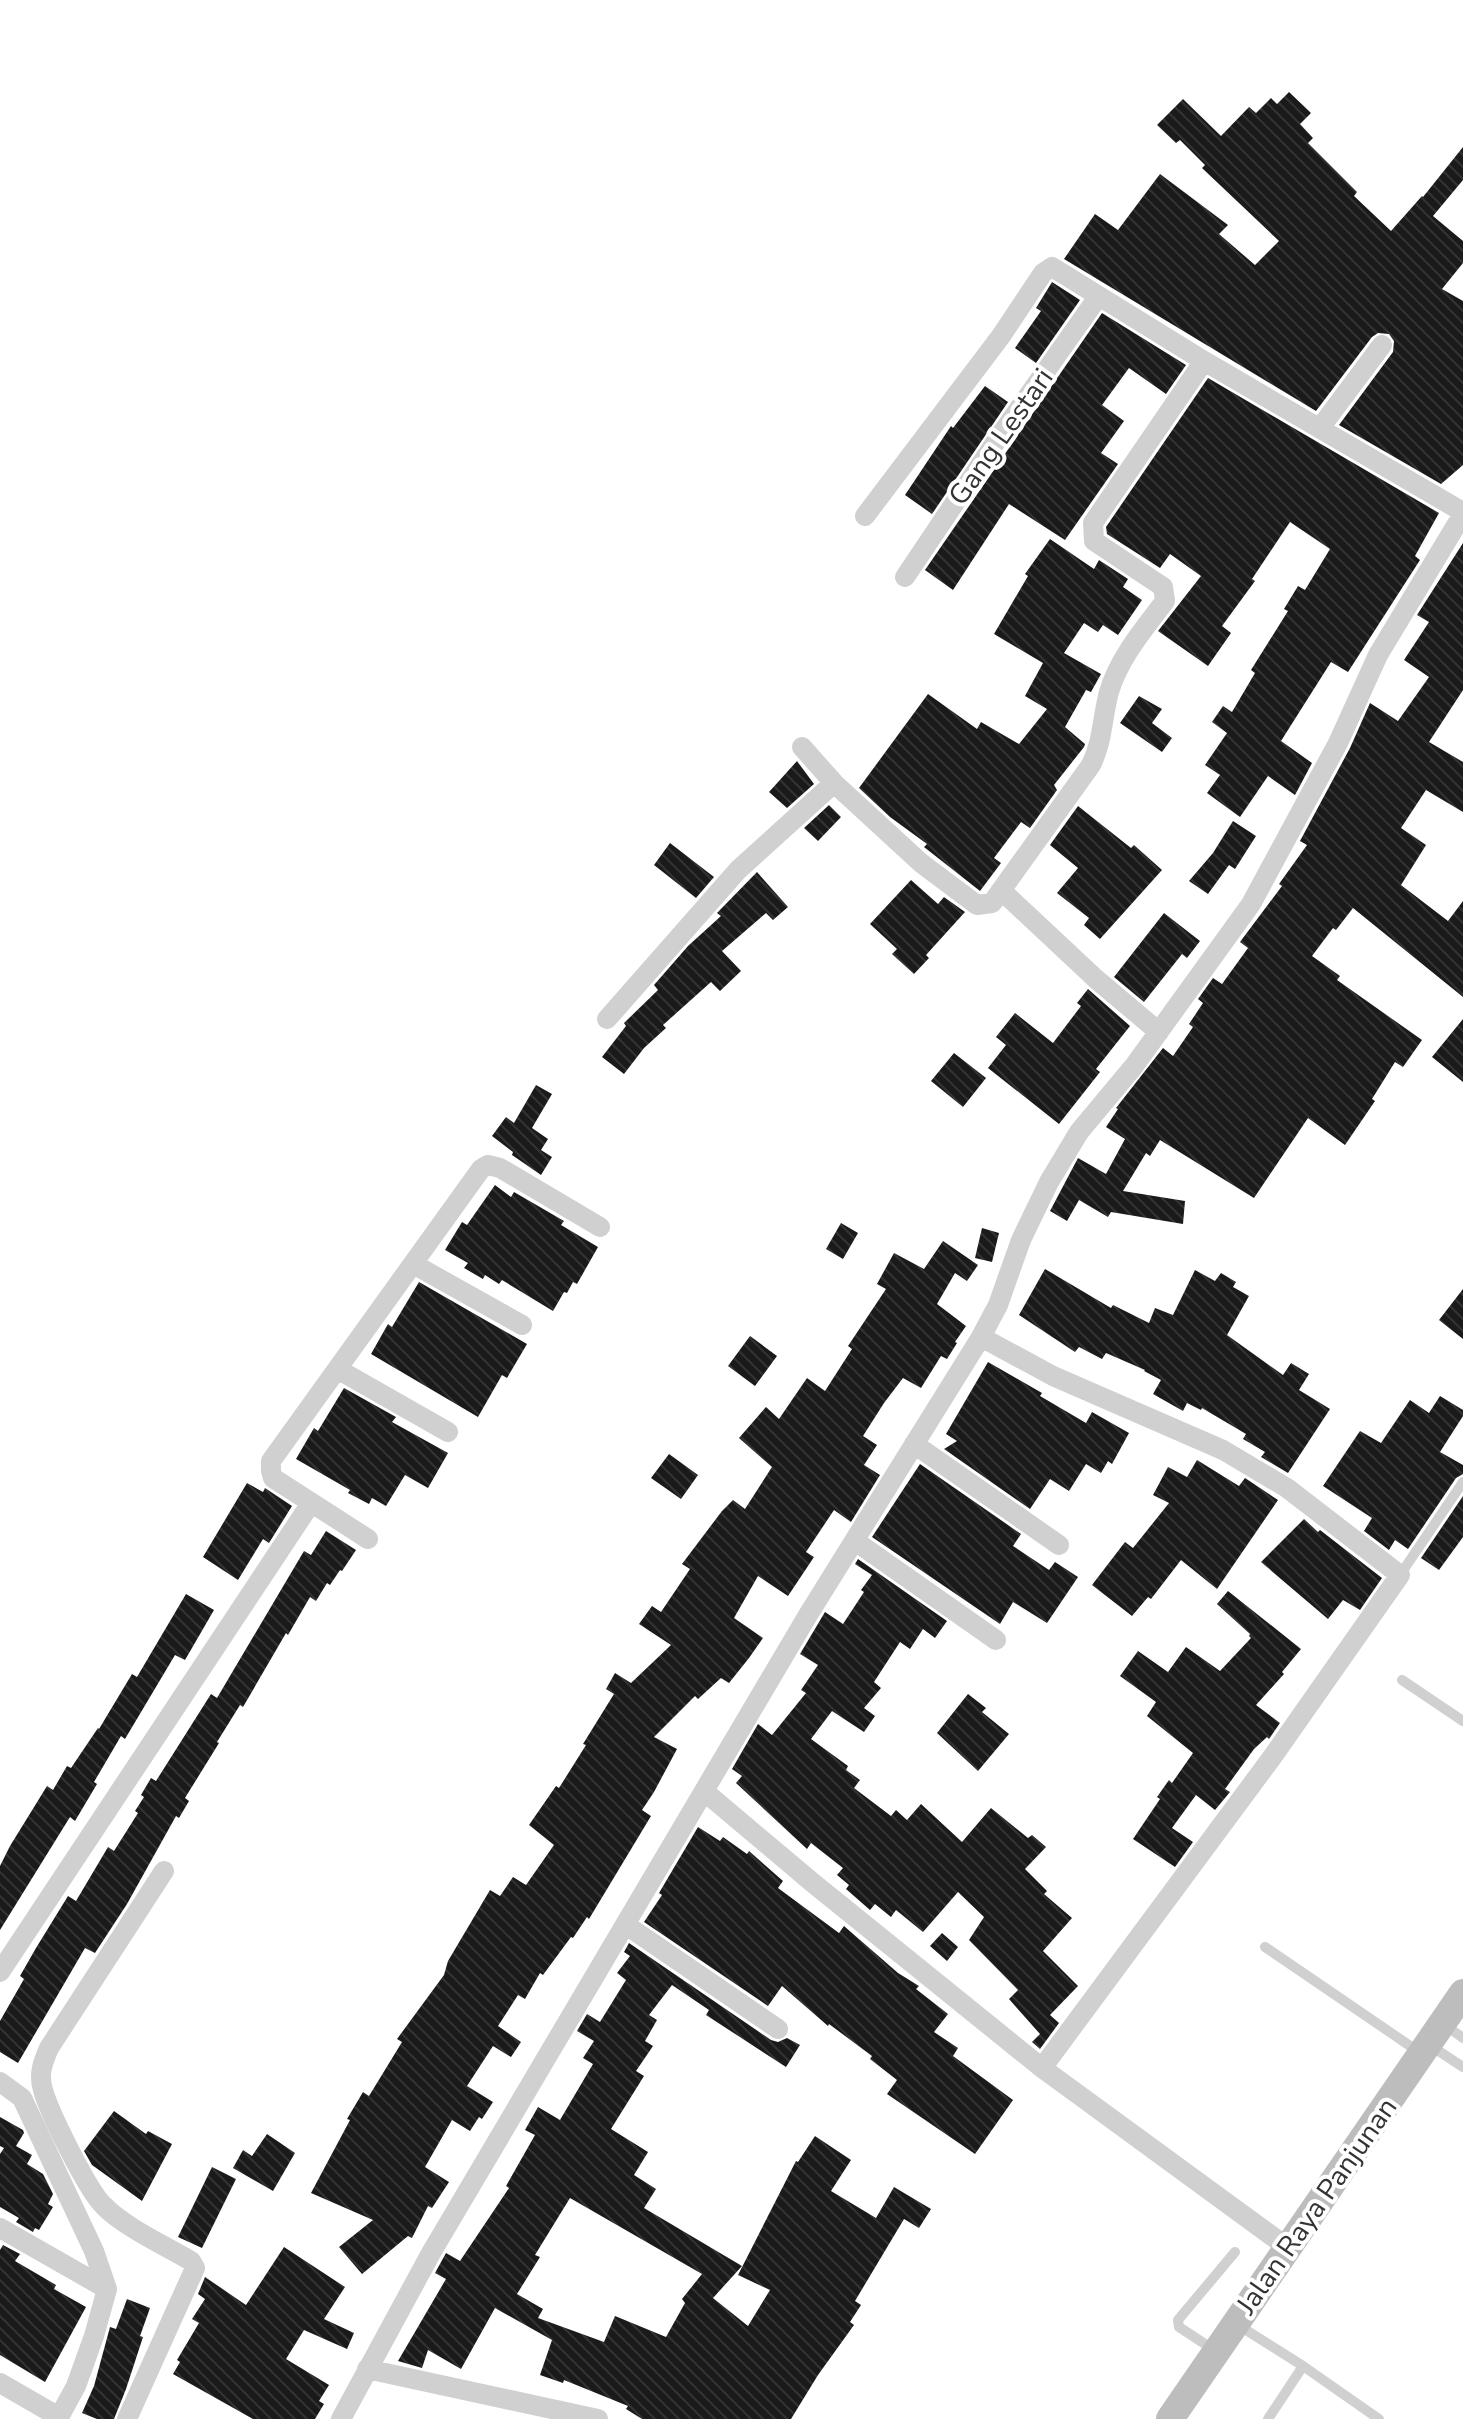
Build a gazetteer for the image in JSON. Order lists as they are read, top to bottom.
{
  "streets": {
    "main road": ["Jalan Raya Panjunan"],
    "street": ["Gang Lestari"]
  }
}
